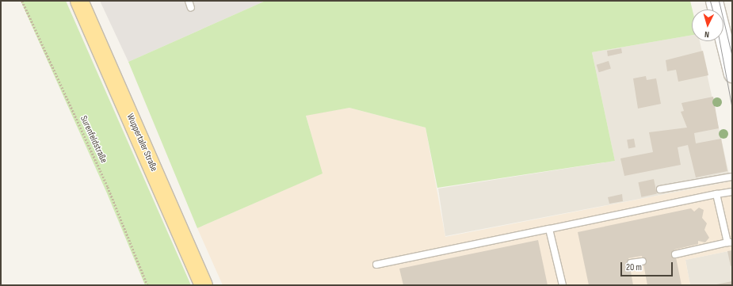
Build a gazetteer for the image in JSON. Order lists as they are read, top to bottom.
{
  "streets": {
    "main road": ["Wuppertaler Straße"],
    "path": ["Surenfeldstraße"]
  },
  "scale_bar": "20 m",
  "north": "bottom"
}
